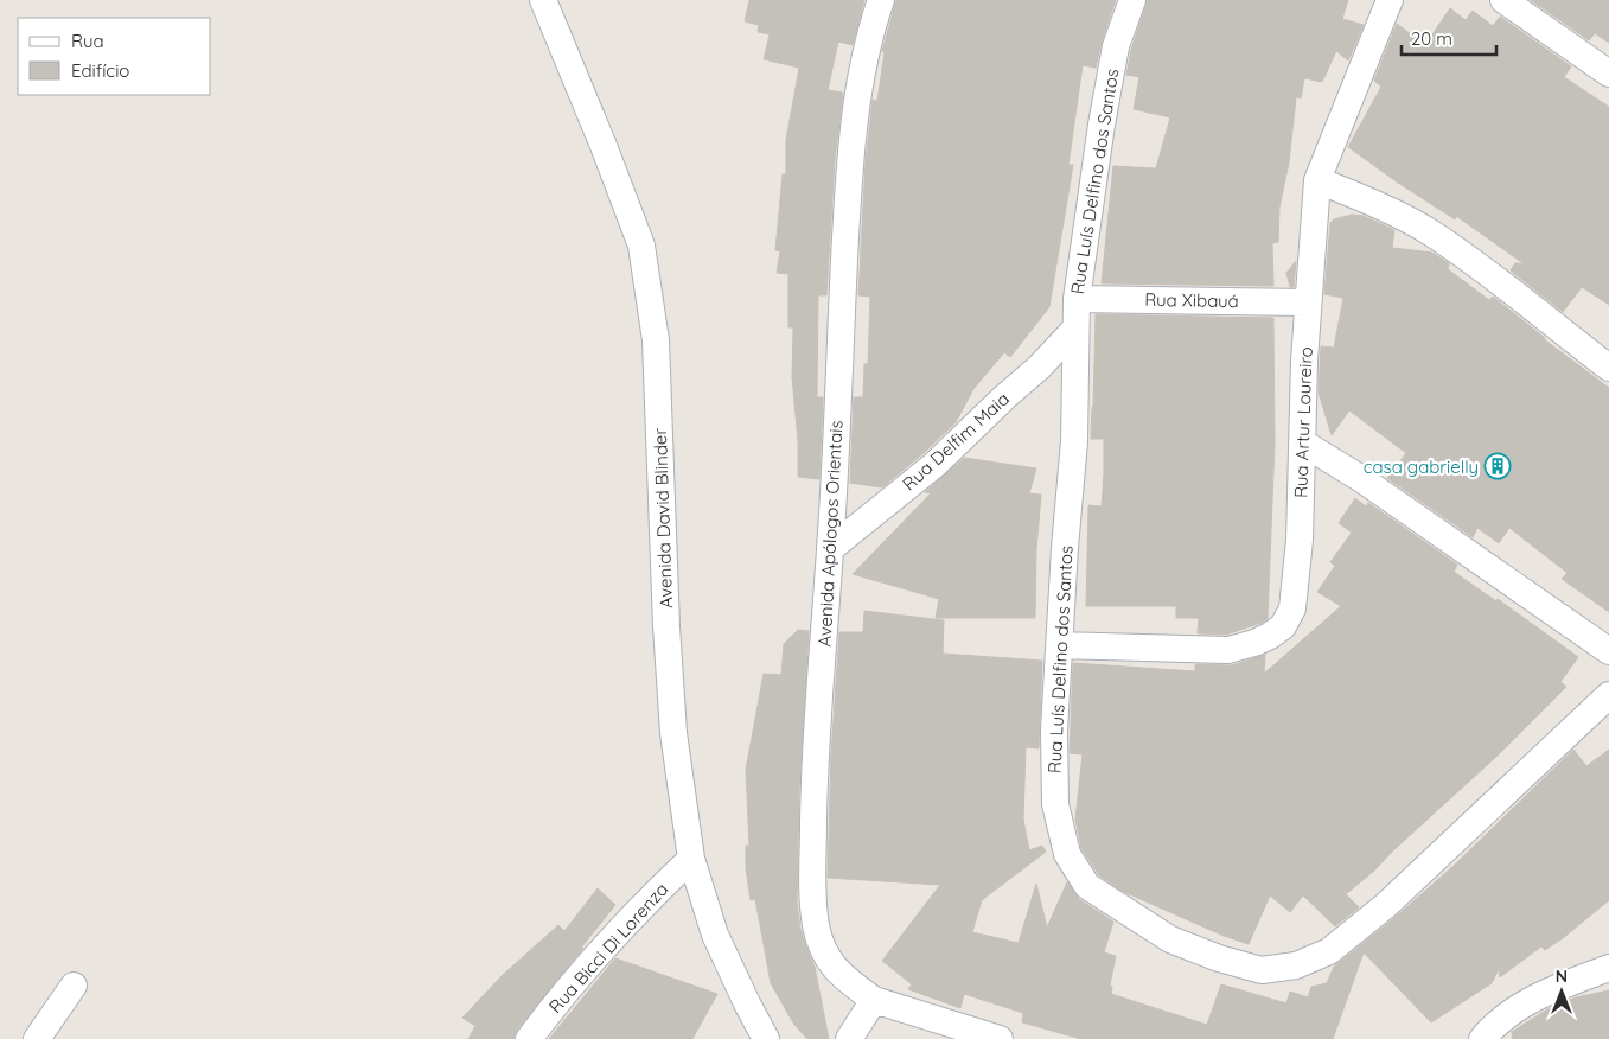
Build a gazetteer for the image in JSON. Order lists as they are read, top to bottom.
{
  "streets": {
    "street": [
      "Rua Luís Delfino dos Santos",
      "Rua Xibauá",
      "Rua Artur Loureiro",
      "Rua Delfim Maia",
      "Avenida David Blinder",
      "Avenida Apólogos Orientais",
      "Rua Bicci Di Lorenza"
    ]
  },
  "crossings": [
    ["Rua Luís Delfino dos Santos", "Rua Xibauá"],
    ["Rua Luís Delfino dos Santos", "Rua Artur Loureiro"],
    ["Rua Luís Delfino dos Santos", "Rua Delfim Maia"],
    ["Rua Xibauá", "Rua Artur Loureiro"],
    ["Rua Delfim Maia", "Avenida Apólogos Orientais"],
    ["Avenida David Blinder", "Rua Bicci Di Lorenza"]
  ],
  "places": {
    "building": ["casa gabrielly"]
  },
  "legend": ["Rua", "Edifício"],
  "scale_bar": "20 m",
  "north": "top"
}
